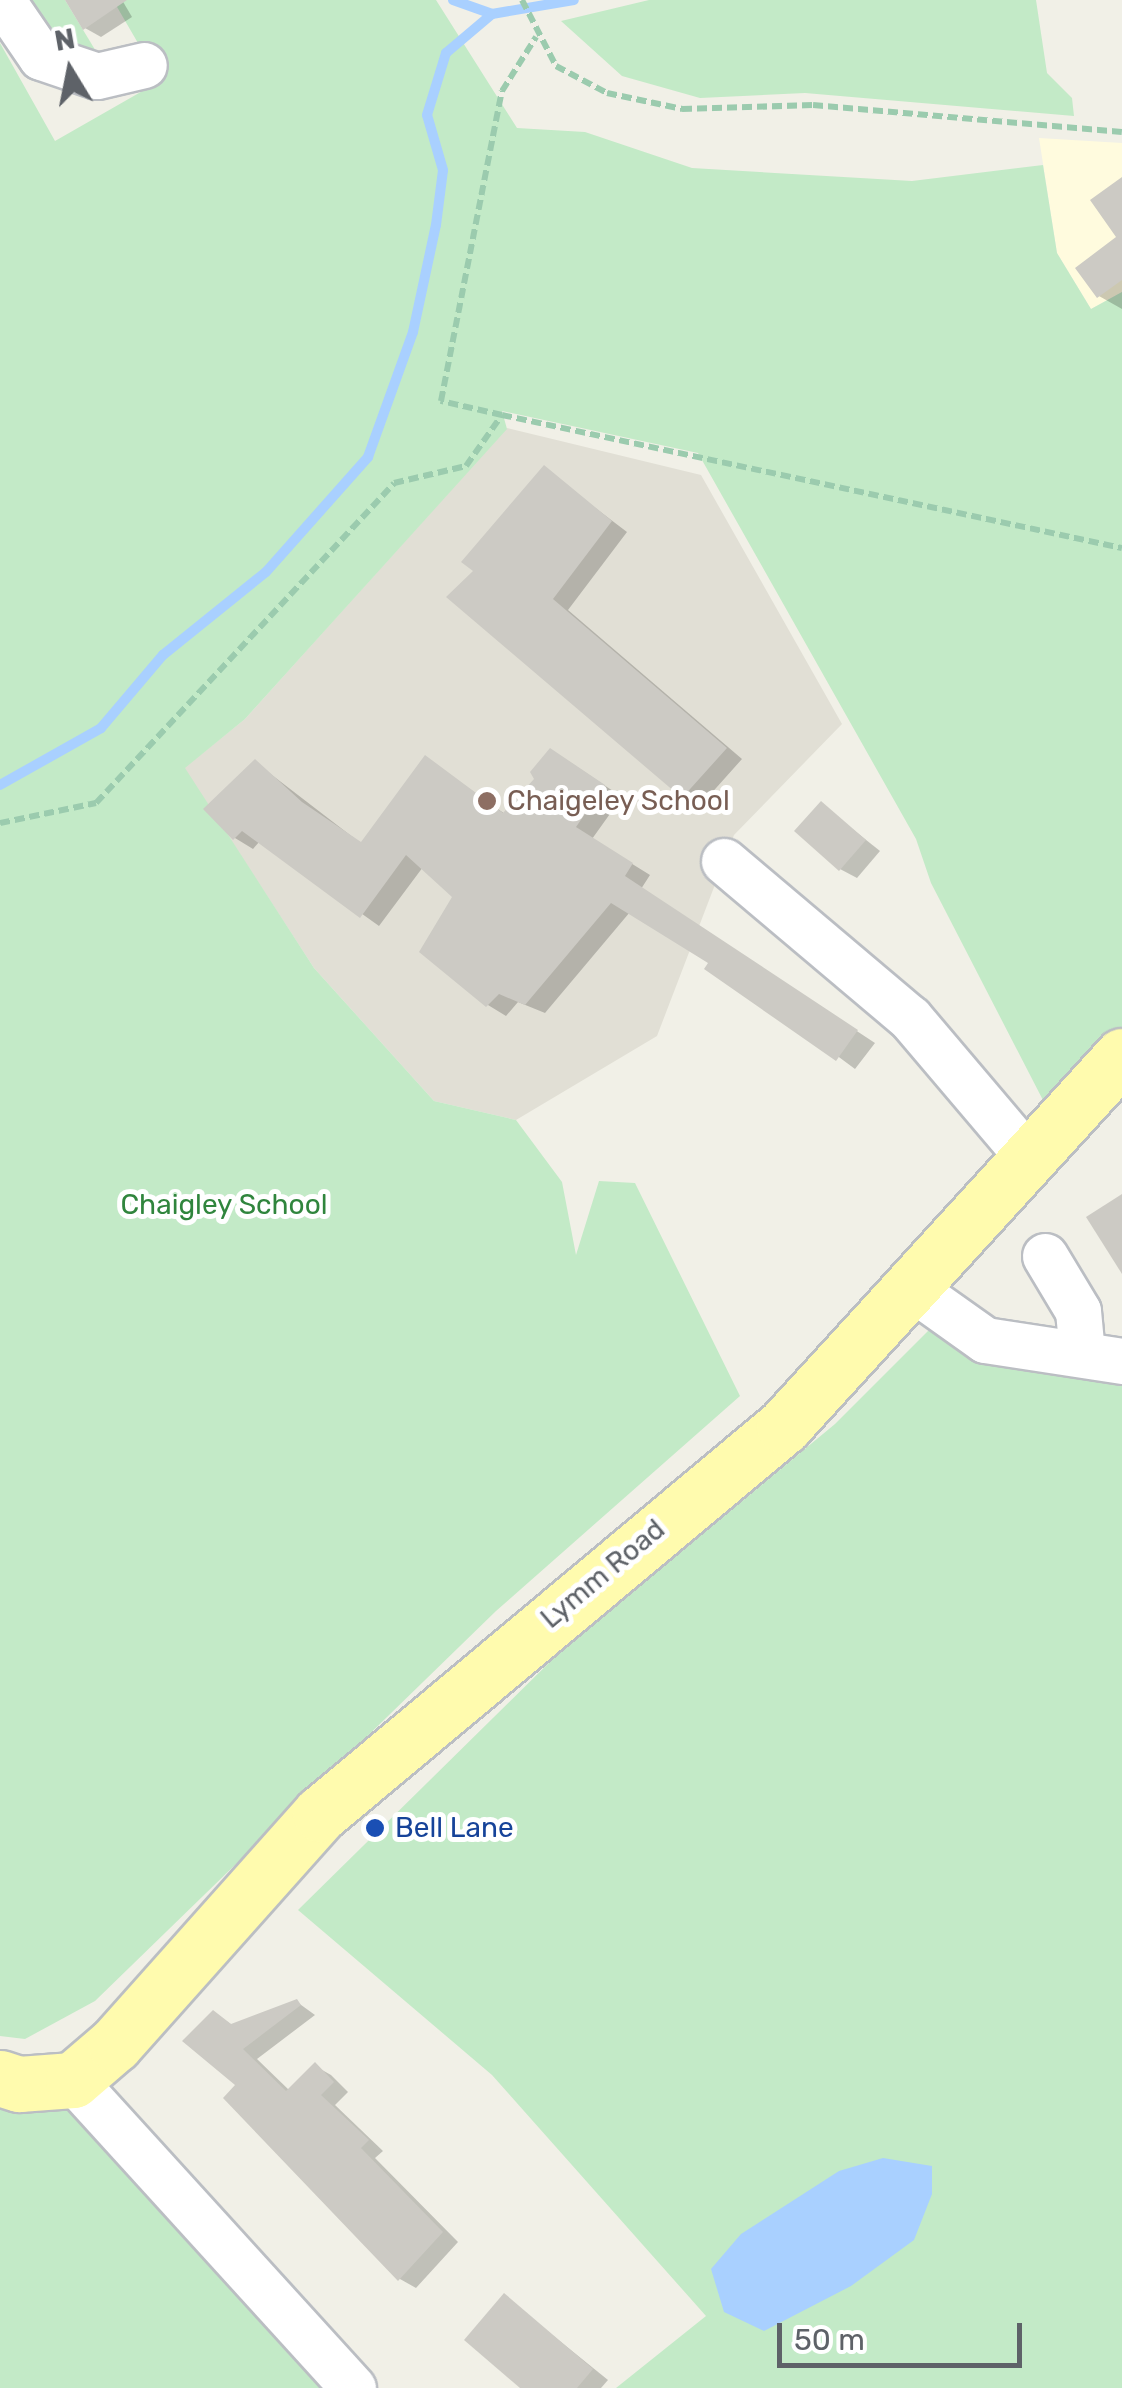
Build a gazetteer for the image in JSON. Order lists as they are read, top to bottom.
{
  "streets": {
    "main road": ["Lymm Road"]
  },
  "parks": ["Chaigley School"],
  "places": ["Chaigeley School", "Bell Lane"],
  "scale_bar": "50 m",
  "north": "top"
}
